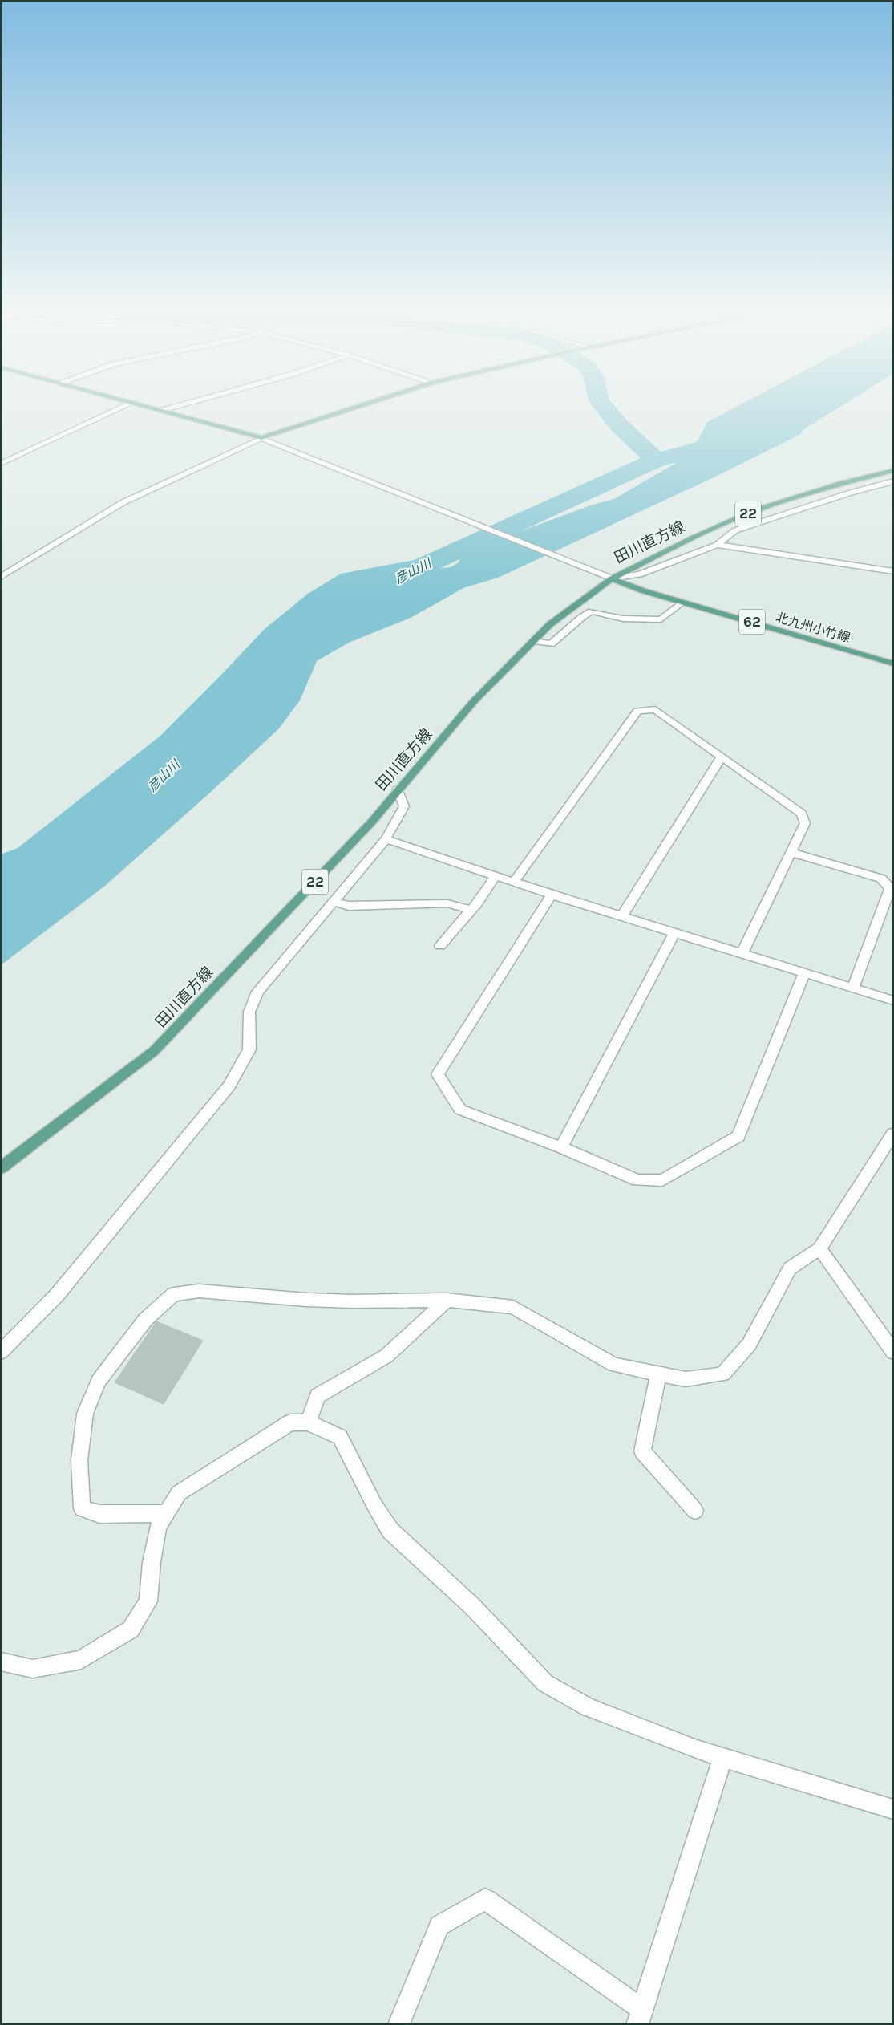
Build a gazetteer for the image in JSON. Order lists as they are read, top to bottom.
{
  "streets": {
    "main road": [
      "22",
      "田川直方線",
      "62",
      "北九州小竹線"
    ]
  },
  "crossings": [
    ["田川直方線", "北九州小竹線"]
  ],
  "water": ["彦山川"]
}
